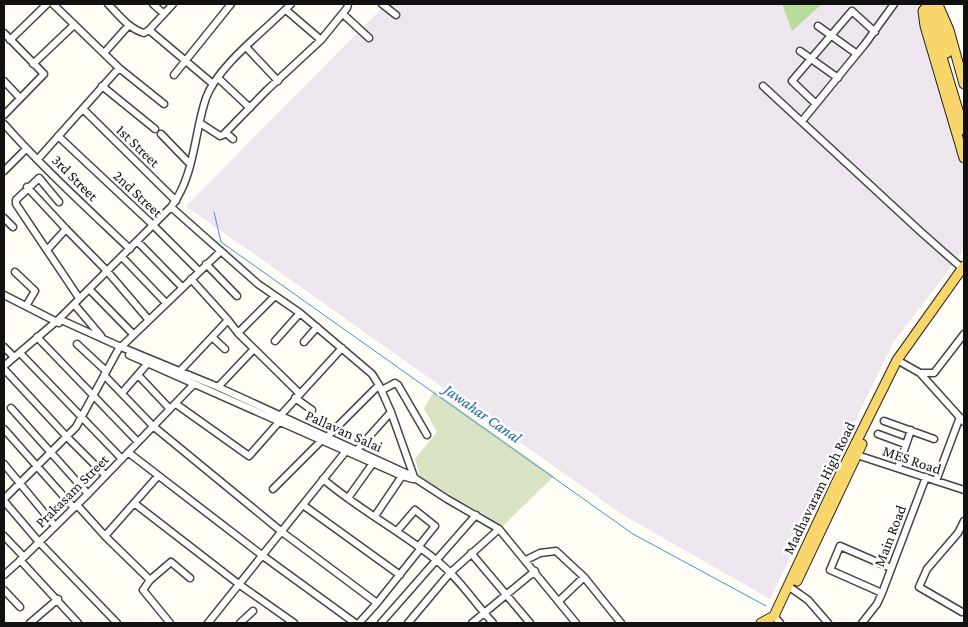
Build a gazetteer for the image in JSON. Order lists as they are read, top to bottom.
{
  "streets": {
    "main road": ["Madhavaram High Road"],
    "street": [
      "1st Street",
      "3rd Street",
      "2nd Street",
      "Pallavan Salai",
      "MES Road",
      "Prakasam Street",
      "Main Road"
    ]
  },
  "crossings": [
    ["MES Road", "Madhavaram High Road"],
    ["MES Road", "Main Road"]
  ],
  "water": ["Jawahar Canal"]
}
